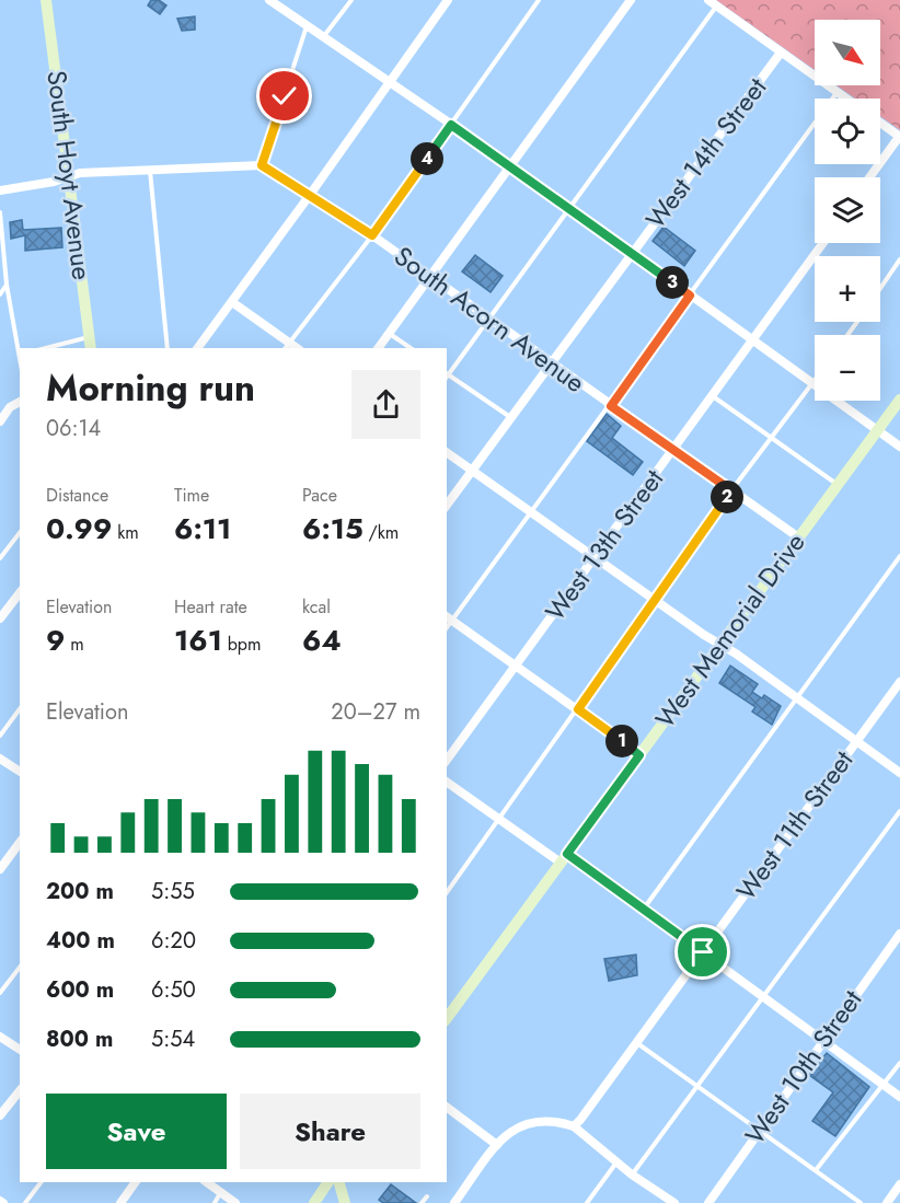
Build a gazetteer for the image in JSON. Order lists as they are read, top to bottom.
{
  "streets": {
    "main road": ["South Hoyt Avenue", "West Memorial Drive"],
    "street": [
      "West 14th Street",
      "South Acorn Avenue",
      "West 13th Street",
      "West 11th Street",
      "West 10th Street"
    ]
  },
  "crossings": [
    ["West 14th Street", "South Acorn Avenue"],
    ["South Acorn Avenue", "West 13th Street"],
    ["South Acorn Avenue", "West Memorial Drive"]
  ],
  "north": "bottom right",
  "page": {
    "map_buttons": ["+", "−"],
    "pins": [
      "4",
      "3",
      "2",
      "1"
    ],
    "heading": ["Morning run", "06:14"],
    "stats": [
      ["Distance", "0.99 km"],
      ["Time", "6:11"],
      ["Pace", "6:15 /km"],
      ["Elevation", "9 m"],
      ["Heart rate", "161 bpm"],
      ["kcal", "64"]
    ],
    "chart": ["Elevation", "20–27 m"],
    "list": [
      {
        "name": "200 m",
        "note": "5:55"
      },
      {
        "name": "400 m",
        "note": "6:20"
      },
      {
        "name": "600 m",
        "note": "6:50"
      },
      {
        "name": "800 m",
        "note": "5:54"
      }
    ],
    "buttons": ["Save", "Share"]
  }
}
